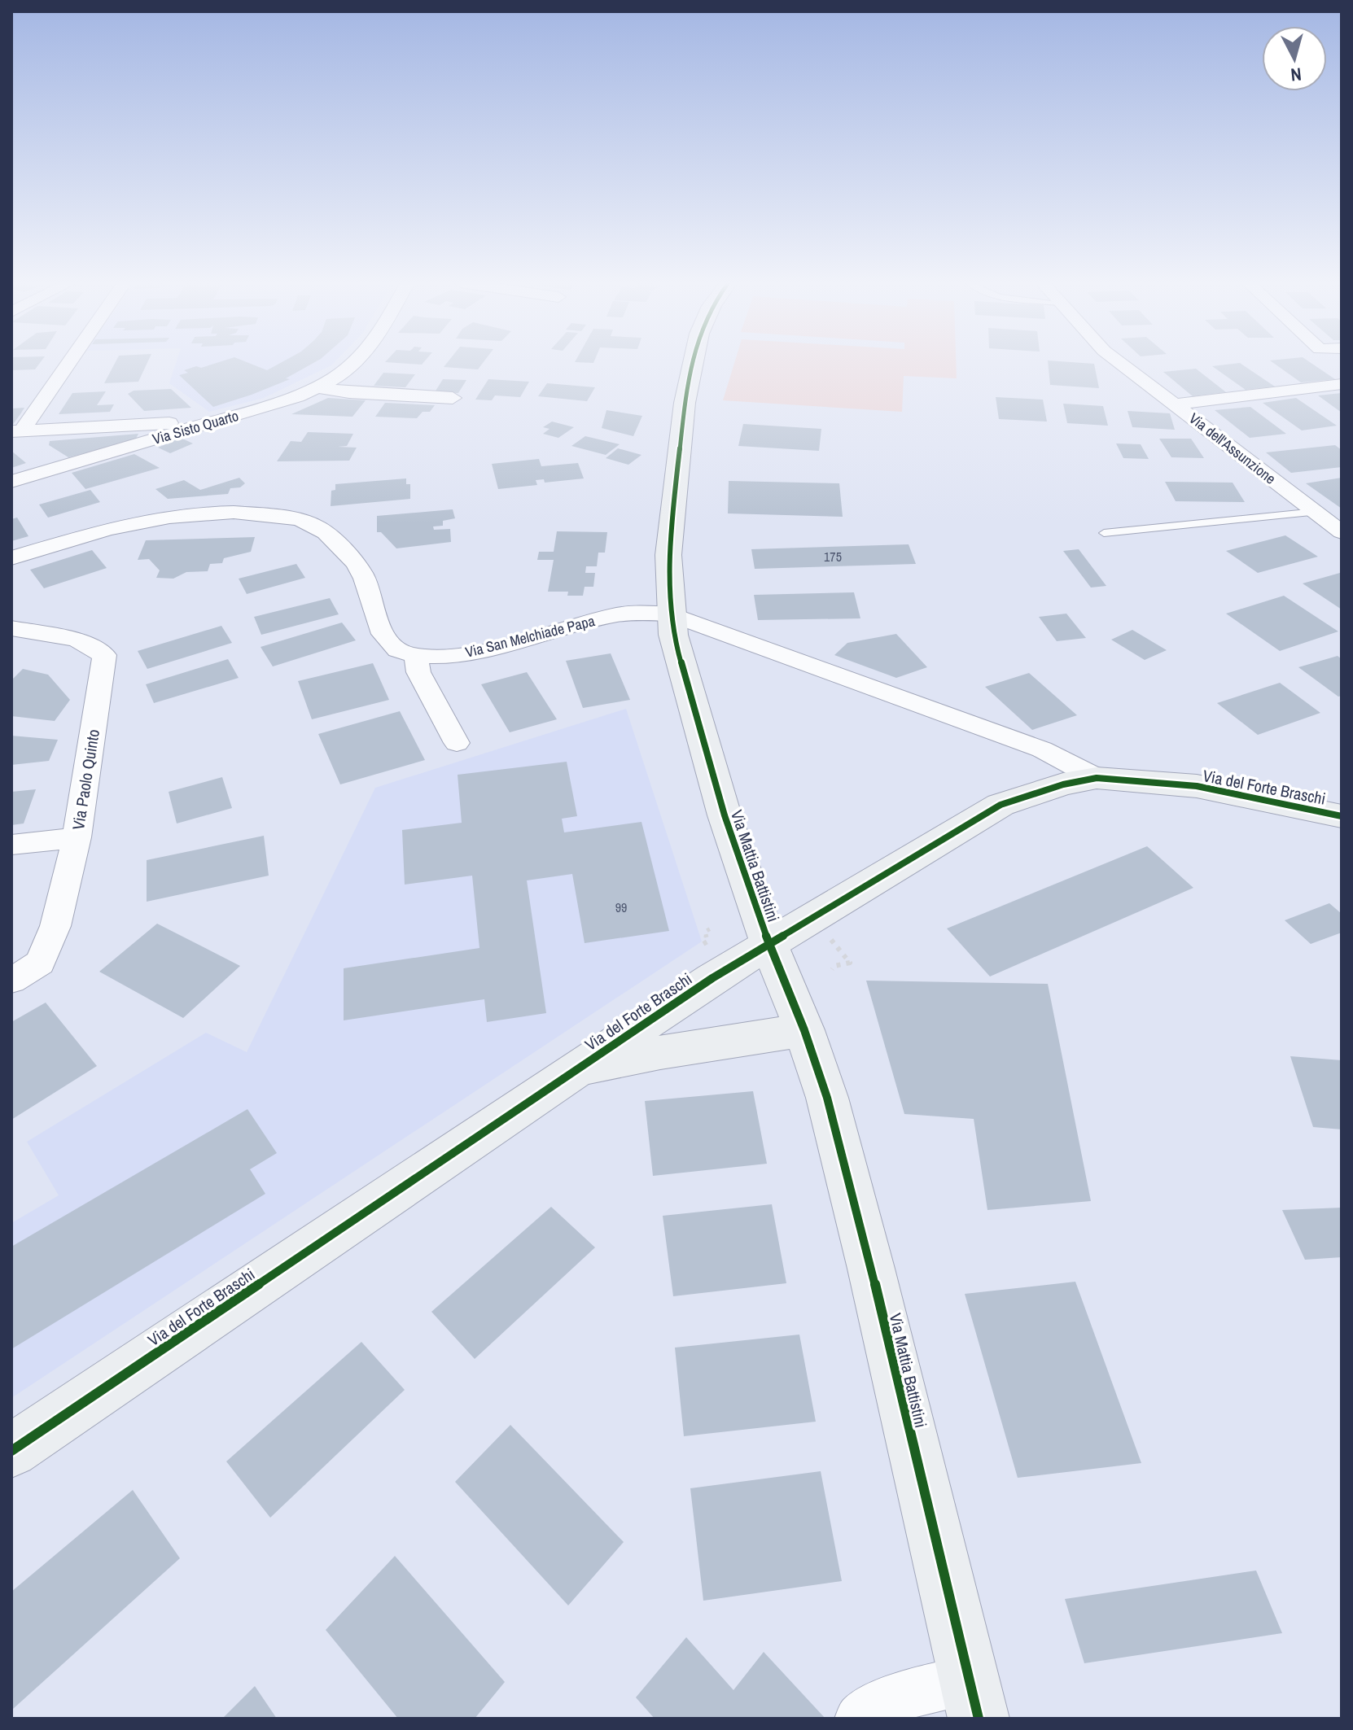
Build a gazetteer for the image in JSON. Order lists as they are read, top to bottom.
{
  "streets": {
    "main road": ["Via del Forte Braschi", "Via Mattia Battistini"],
    "street": [
      "Via Sisto Quarto",
      "Via dell'Assunzione",
      "Via San Melchiade Papa",
      "Via Paolo Quinto"
    ]
  },
  "crossings": [
    ["Via San Melchiade Papa", "Via del Forte Braschi"],
    ["Via San Melchiade Papa", "Via Mattia Battistini"],
    ["Via del Forte Braschi", "Via Mattia Battistini"]
  ],
  "house_numbers": ["175", "99"],
  "north": "bottom"
}
